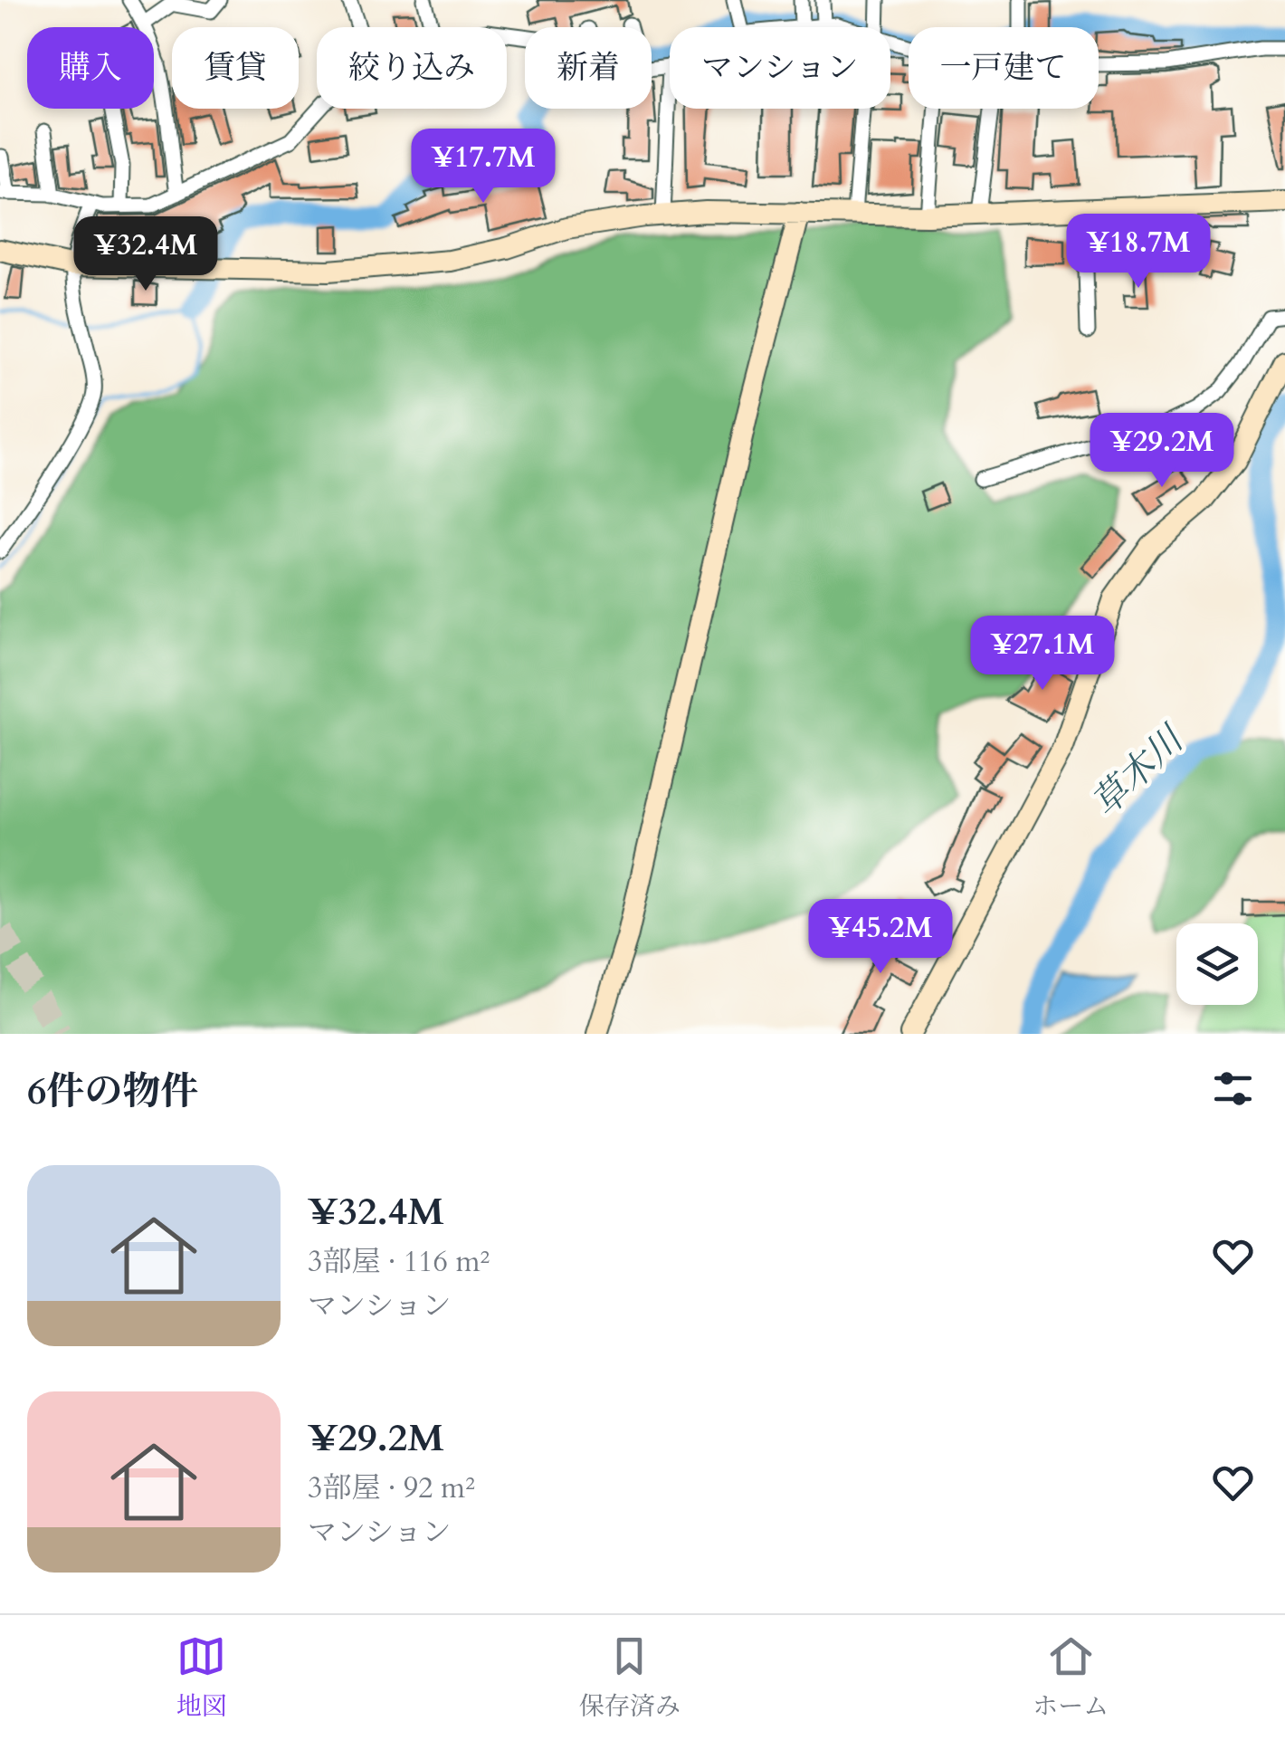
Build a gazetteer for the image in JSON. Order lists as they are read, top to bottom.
{
  "water": ["草木川"],
  "page": {
    "chip": [
      "購入",
      "賃貸",
      "絞り込み",
      "新着",
      "マンション",
      "一戸建て"
    ],
    "price": [
      "¥17.7M",
      "¥18.7M",
      "¥32.4M",
      "¥29.2M",
      "¥27.1M",
      "¥45.2M"
    ],
    "heading": "6件の物件",
    "list": [
      {
        "name": "¥32.4M",
        "note": "3部屋 · 116 m² · マンション"
      },
      {
        "name": "¥29.2M",
        "note": "3部屋 · 92 m² · マンション"
      }
    ],
    "tabs": ["地図", "保存済み", "ホーム"]
  }
}
